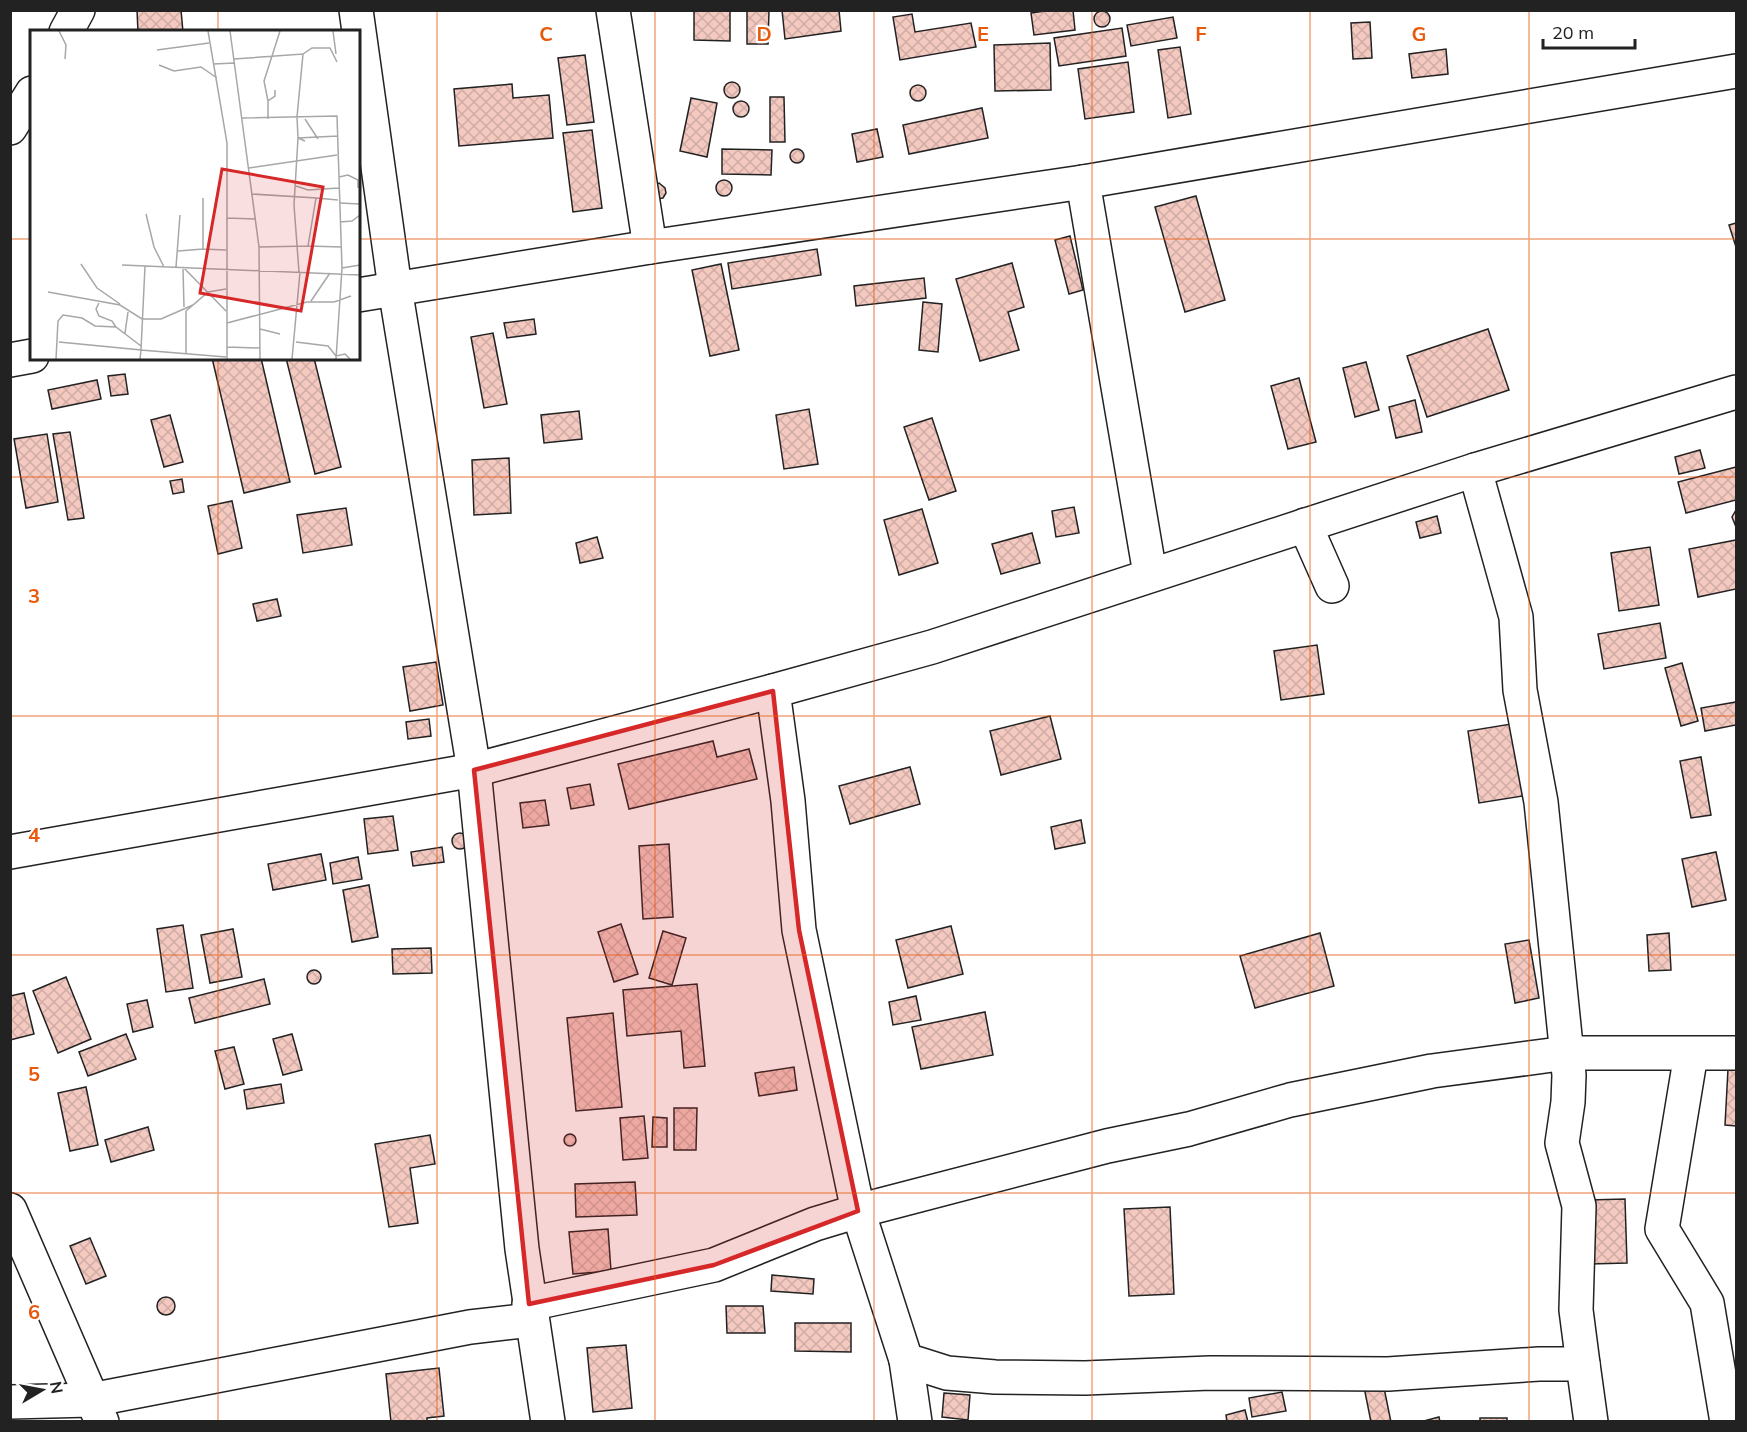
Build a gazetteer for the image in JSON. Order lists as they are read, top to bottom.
{
  "scale_bar": "20 m",
  "north": "right",
  "grid": {
    "columns": [
      "C",
      "D",
      "E",
      "F",
      "G"
    ],
    "rows": [
      "3",
      "4",
      "5",
      "6"
    ]
  }
}
